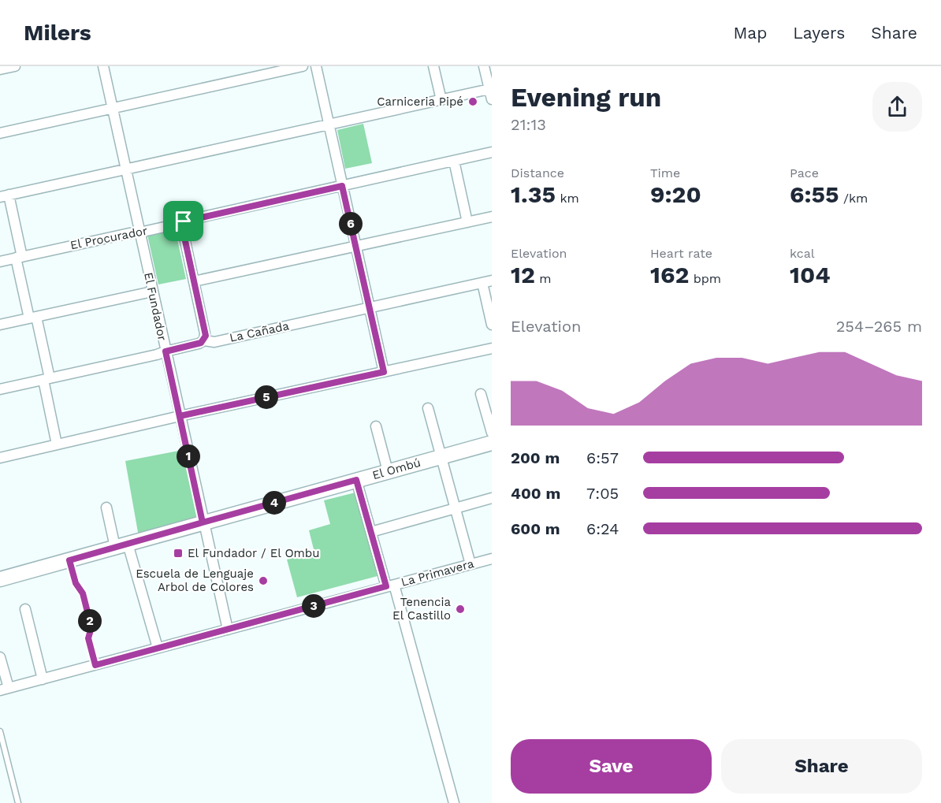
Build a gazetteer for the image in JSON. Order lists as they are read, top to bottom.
{
  "streets": {
    "street": [
      "El Procurador",
      "El Fundador",
      "La Cañada",
      "El Ombú",
      "La Primavera"
    ]
  },
  "crossings": [
    ["El Procurador", "El Fundador"],
    ["El Fundador", "La Cañada"],
    ["El Fundador", "El Ombú"],
    ["El Fundador", "La Primavera"]
  ],
  "places": {
    "other": ["Carniceria Pipé", "Escuela de Lenguaje Arbol de Colores", "Tenencia El Castillo"],
    "transit": ["El Fundador / El Ombu"]
  },
  "page": {
    "header": "Milers",
    "nav": ["Map", "Layers", "Share"],
    "heading": ["Evening run", "21:13"],
    "stats": [
      ["Distance", "1.35 km"],
      ["Time", "9:20"],
      ["Pace", "6:55 /km"],
      ["Elevation", "12 m"],
      ["Heart rate", "162 bpm"],
      ["kcal", "104"]
    ],
    "pins": [
      "6",
      "5",
      "1",
      "4",
      "3",
      "2"
    ],
    "chart": ["Elevation", "254–265 m"],
    "list": [
      {
        "name": "200 m",
        "note": "6:57"
      },
      {
        "name": "400 m",
        "note": "7:05"
      },
      {
        "name": "600 m",
        "note": "6:24"
      }
    ],
    "buttons": ["Save", "Share"]
  }
}
